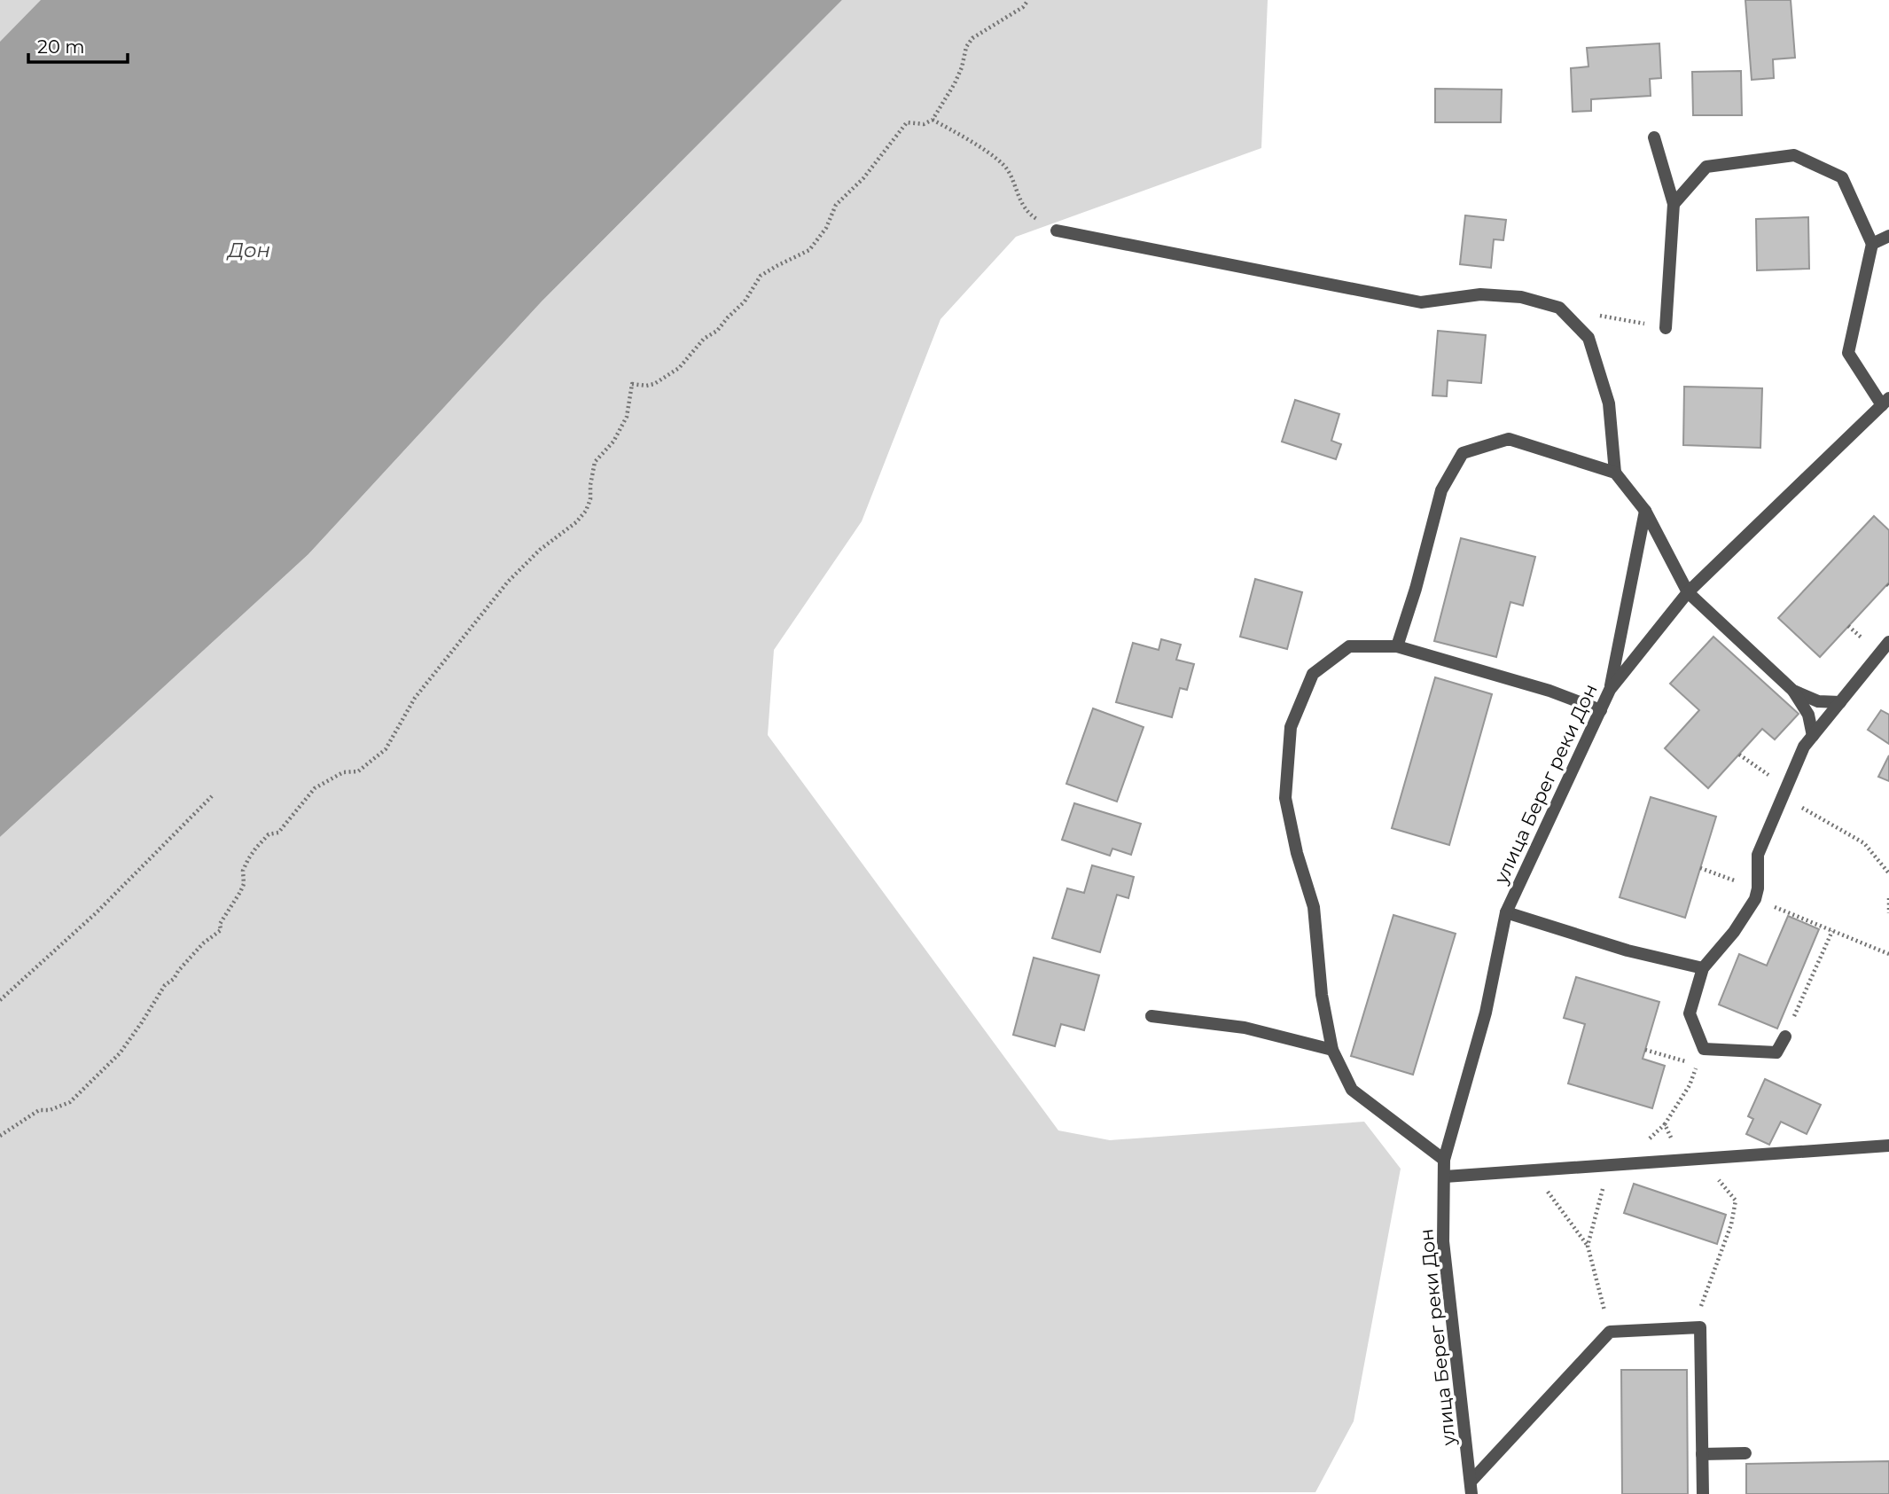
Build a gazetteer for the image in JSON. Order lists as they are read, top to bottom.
{
  "streets": {
    "street": ["улица Берег реки Дон"]
  },
  "water": ["Дон"],
  "scale_bar": "20 m"
}
